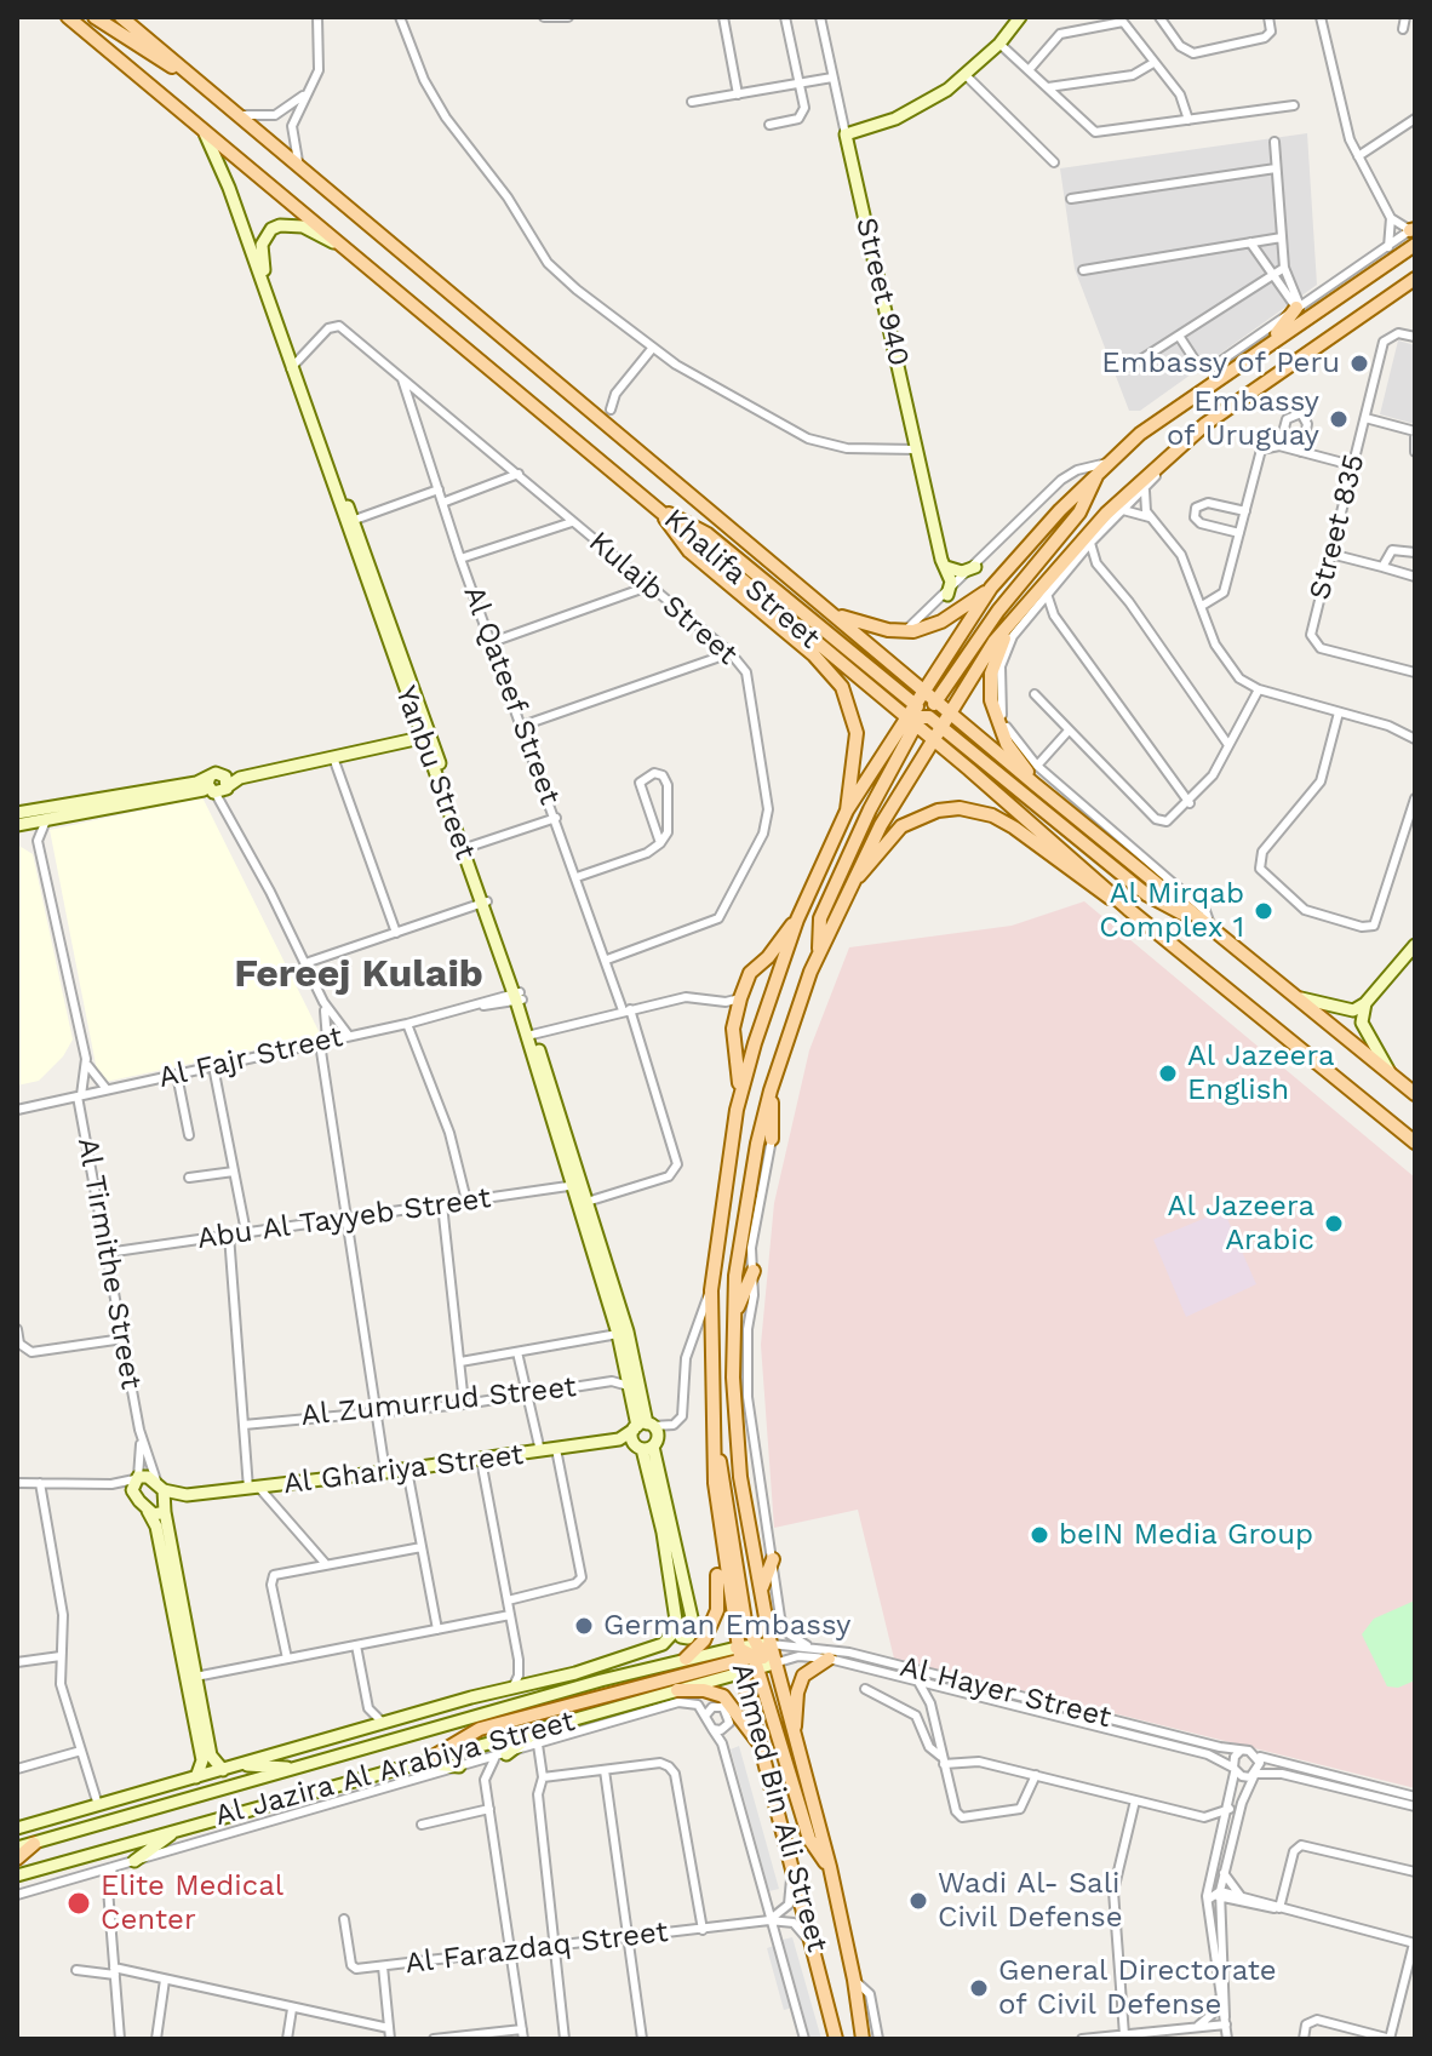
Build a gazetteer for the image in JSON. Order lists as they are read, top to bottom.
{
  "streets": {
    "main road": ["Khalifa Street", "Ahmed Bin Ali Street"],
    "street": [
      "Street 940",
      "Street 835",
      "Kulaib Street",
      "Al Qateef Street",
      "Yanbu Street",
      "Al Fajr Street",
      "Abu Al Tayyeb Street",
      "Al Tirmithe Street",
      "Al Zumurrud Street",
      "Al Ghariya Street",
      "Al Hayer Street",
      "Al Jazira Al Arabiya Street",
      "Al Farazdaq Street"
    ]
  },
  "crossings": [
    ["Khalifa Street", "Yanbu Street"],
    ["Khalifa Street", "Ahmed Bin Ali Street"],
    ["Kulaib Street", "Al Qateef Street"],
    ["Kulaib Street", "Yanbu Street"],
    ["Al Qateef Street", "Yanbu Street"],
    ["Yanbu Street", "Al Fajr Street"],
    ["Yanbu Street", "Abu Al Tayyeb Street"],
    ["Yanbu Street", "Al Zumurrud Street"],
    ["Yanbu Street", "Al Ghariya Street"],
    ["Al Fajr Street", "Al Tirmithe Street"],
    ["Abu Al Tayyeb Street", "Al Tirmithe Street"],
    ["Al Tirmithe Street", "Al Ghariya Street"],
    ["Al Ghariya Street", "Al Jazira Al Arabiya Street"],
    ["Al Ghariya Street", "Ahmed Bin Ali Street"],
    ["Al Hayer Street", "Al Jazira Al Arabiya Street"],
    ["Al Hayer Street", "Ahmed Bin Ali Street"],
    ["Al Jazira Al Arabiya Street", "Ahmed Bin Ali Street"],
    ["Ahmed Bin Ali Street", "Al Farazdaq Street"]
  ],
  "districts": ["Fereej Kulaib"],
  "places": [
    "Embassy of Peru",
    "Embassy of Uruguay",
    "Al Mirqab Complex 1",
    "Al Jazeera English",
    "Al Jazeera Arabic",
    "beIN Media Group",
    "German Embassy",
    "Wadi Al- Sali Civil Defense",
    "Elite Medical Center",
    "General Directorate of Civil Defense"
  ]
}
